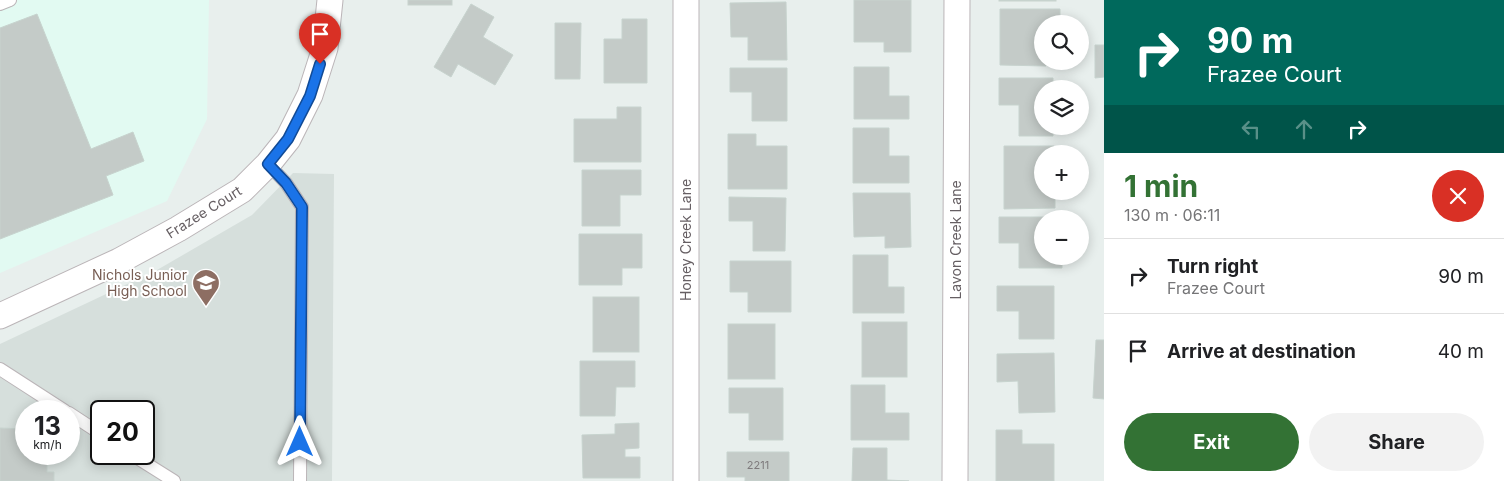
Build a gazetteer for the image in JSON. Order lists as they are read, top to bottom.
{
  "streets": {
    "street": ["Frazee Court", "Honey Creek Lane", "Lavon Creek Lane"]
  },
  "places": {
    "school or university": ["Nichols Junior High School"]
  },
  "house_numbers": ["2211"],
  "page": {
    "turn": ["90 m", "Frazee Court"],
    "map_buttons": ["+", "−"],
    "heading": ["1 min", "130 m · 06:11"],
    "list": [
      {
        "name": "Turn right",
        "note": "Frazee Court",
        "value": "90 m"
      },
      {
        "name": "Arrive at destination",
        "value": "40 m"
      }
    ],
    "speed": "13 km/h",
    "limit": "20",
    "buttons": ["Exit", "Share"]
  }
}
